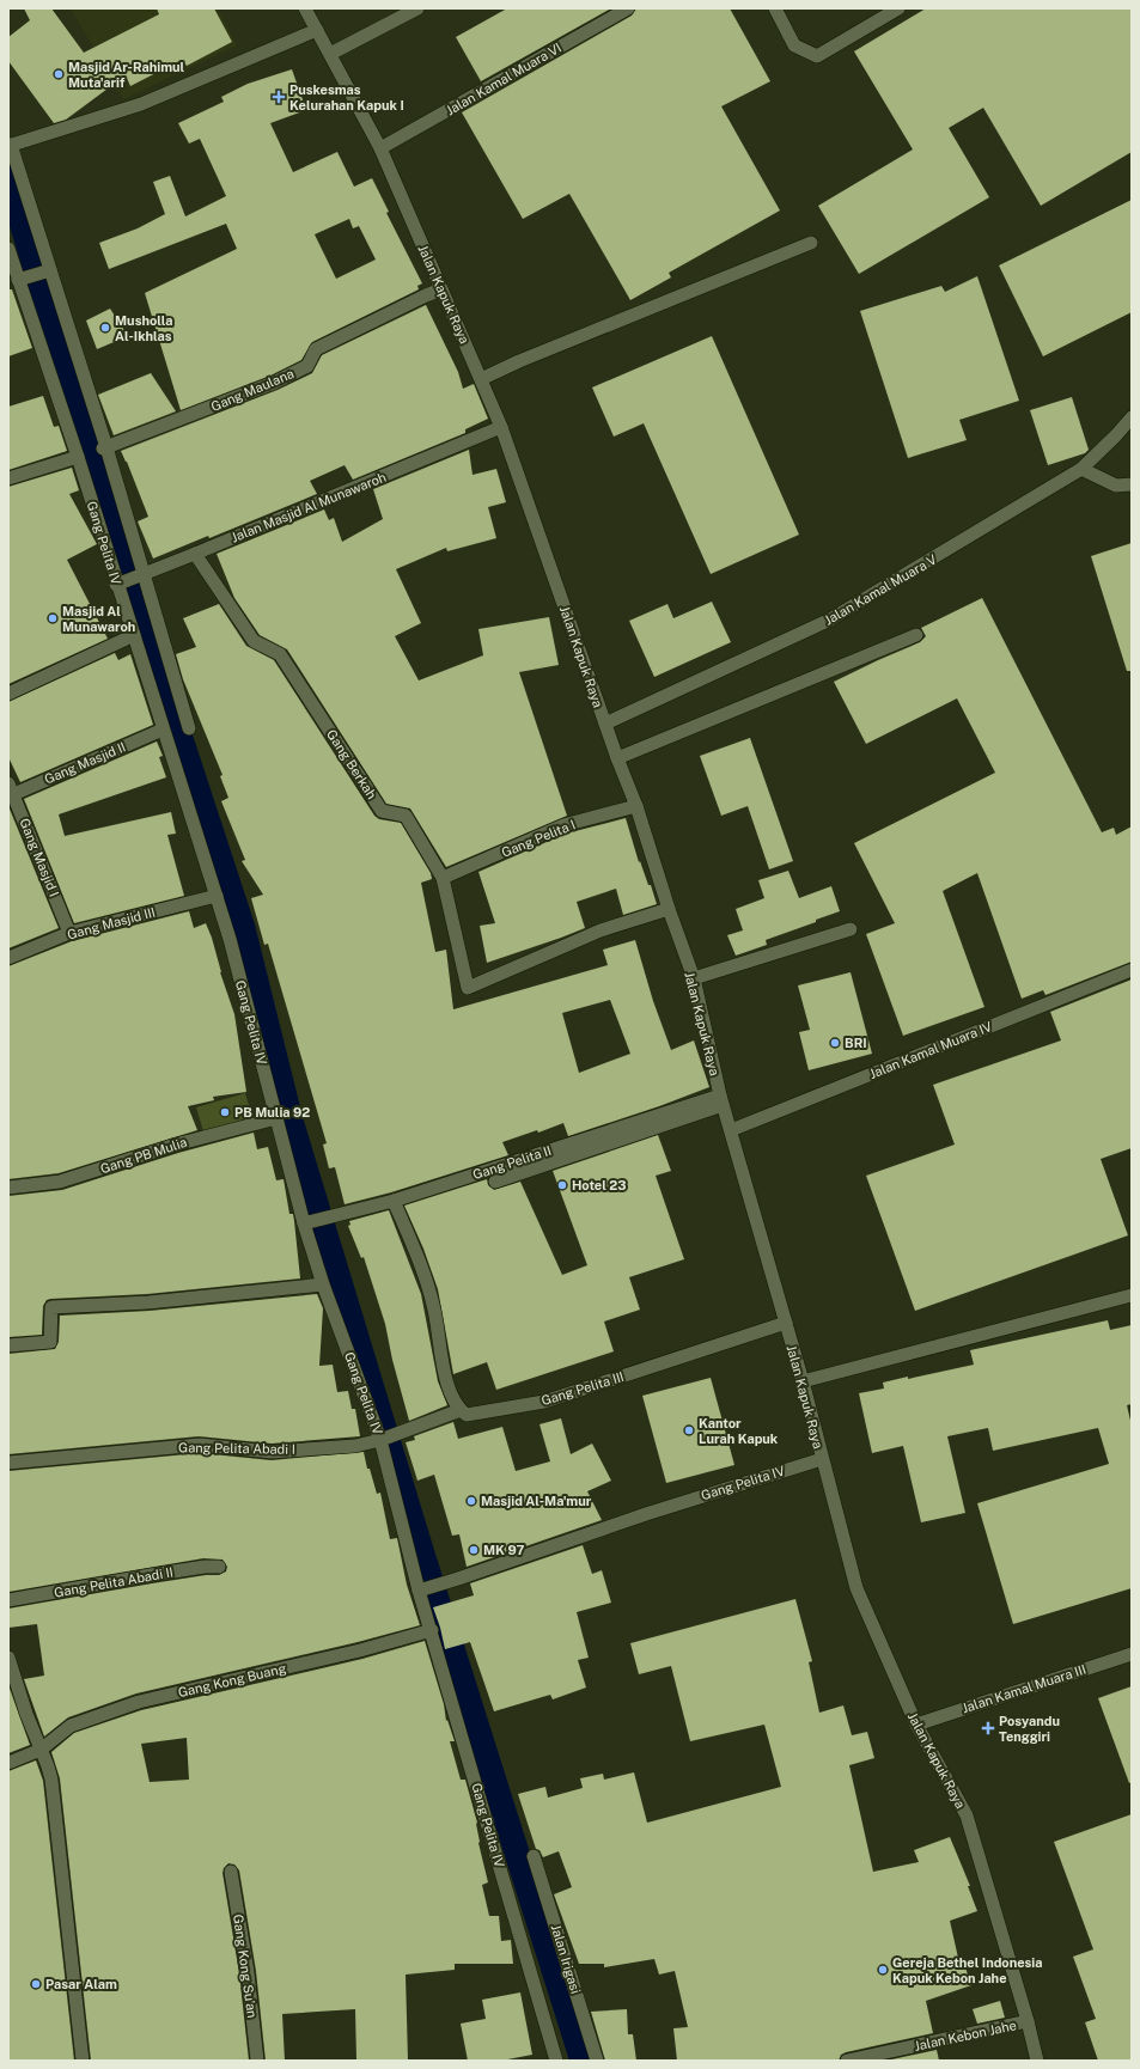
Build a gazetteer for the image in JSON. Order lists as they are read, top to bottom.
{
  "streets": {
    "street": [
      "Jalan Kamal Muara VI",
      "Jalan Kapuk Raya",
      "Gang Maulana",
      "Jalan Masjid Al Munawaroh",
      "Gang Pelita IV",
      "Jalan Kamal Muara V",
      "Gang Masjid II",
      "Gang Berkah",
      "Gang Pelita I",
      "Gang Masjid I",
      "Gang Masjid III",
      "Jalan Kamal Muara IV",
      "Gang PB Mulia",
      "Gang Pelita II",
      "Gang Pelita III",
      "Gang Pelita Abadi I",
      "Gang Pelita Abadi II",
      "Gang Kong Buang",
      "Jalan Kamal Muara III",
      "Jalan Irigasi",
      "Gang Kong Su'an",
      "Jalan Kebon Jahe"
    ]
  },
  "crossings": [
    ["Jalan Kamal Muara VI", "Jalan Kapuk Raya"],
    ["Jalan Kapuk Raya", "Gang Maulana"],
    ["Jalan Kapuk Raya", "Jalan Masjid Al Munawaroh"],
    ["Jalan Kapuk Raya", "Gang Pelita IV"],
    ["Jalan Kapuk Raya", "Jalan Kamal Muara V"],
    ["Jalan Kapuk Raya", "Gang Berkah"],
    ["Jalan Kapuk Raya", "Gang Pelita I"],
    ["Jalan Kapuk Raya", "Jalan Kamal Muara IV"],
    ["Jalan Kapuk Raya", "Gang Pelita II"],
    ["Jalan Kapuk Raya", "Gang Pelita III"],
    ["Jalan Kapuk Raya", "Jalan Kamal Muara III"],
    ["Jalan Kapuk Raya", "Jalan Kebon Jahe"],
    ["Jalan Masjid Al Munawaroh", "Gang Pelita IV"],
    ["Jalan Masjid Al Munawaroh", "Gang Berkah"],
    ["Gang Pelita IV", "Gang Masjid II"],
    ["Gang Pelita IV", "Gang Masjid III"],
    ["Gang Pelita IV", "Gang PB Mulia"],
    ["Gang Pelita IV", "Gang Pelita II"],
    ["Gang Pelita IV", "Gang Pelita III"],
    ["Gang Pelita IV", "Gang Pelita Abadi I"],
    ["Gang Pelita IV", "Gang Kong Buang"],
    ["Gang Masjid II", "Gang Masjid I"],
    ["Gang Berkah", "Gang Pelita I"],
    ["Gang Masjid I", "Gang Masjid III"],
    ["Gang Pelita III", "Gang Pelita Abadi I"]
  ],
  "places": {
    "other": [
      "Masjid Ar-Rahimul Muta'arif",
      "Musholla Al-Ikhlas",
      "Masjid Al Munawaroh",
      "BRI",
      "PB Mulia 92",
      "Hotel 23",
      "Kantor Lurah Kapuk",
      "Masjid Al-Ma'mur",
      "MK 97",
      "Gereja Bethel Indonesia Kapuk Kebon Jahe",
      "Pasar Alam"
    ],
    "health": ["Puskesmas Kelurahan Kapuk I", "Posyandu Tenggiri"]
  }
}
